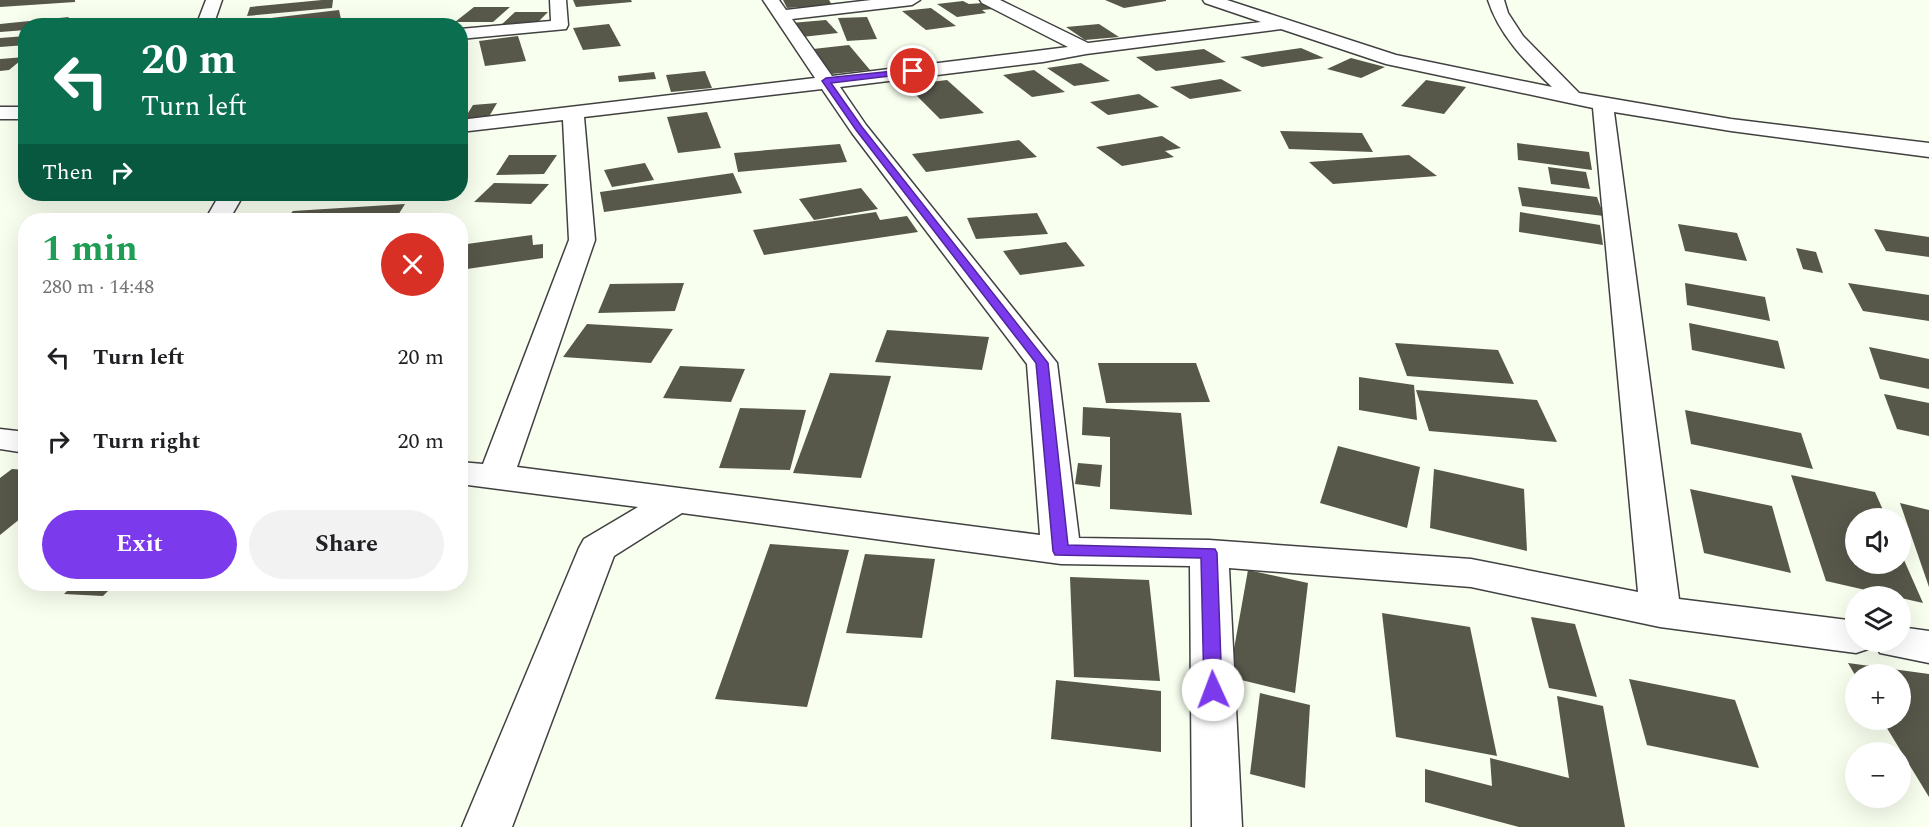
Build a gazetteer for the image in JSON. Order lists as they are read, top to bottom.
{
  "page": {
    "turn": ["20 m", "Turn left"],
    "then": "Then",
    "heading": ["1 min", "280 m · 14:48"],
    "list": [
      {
        "name": "Turn left",
        "value": "20 m"
      },
      {
        "name": "Turn right",
        "value": "20 m"
      }
    ],
    "buttons": ["Exit", "Share"],
    "map_buttons": ["+", "−"]
  }
}
